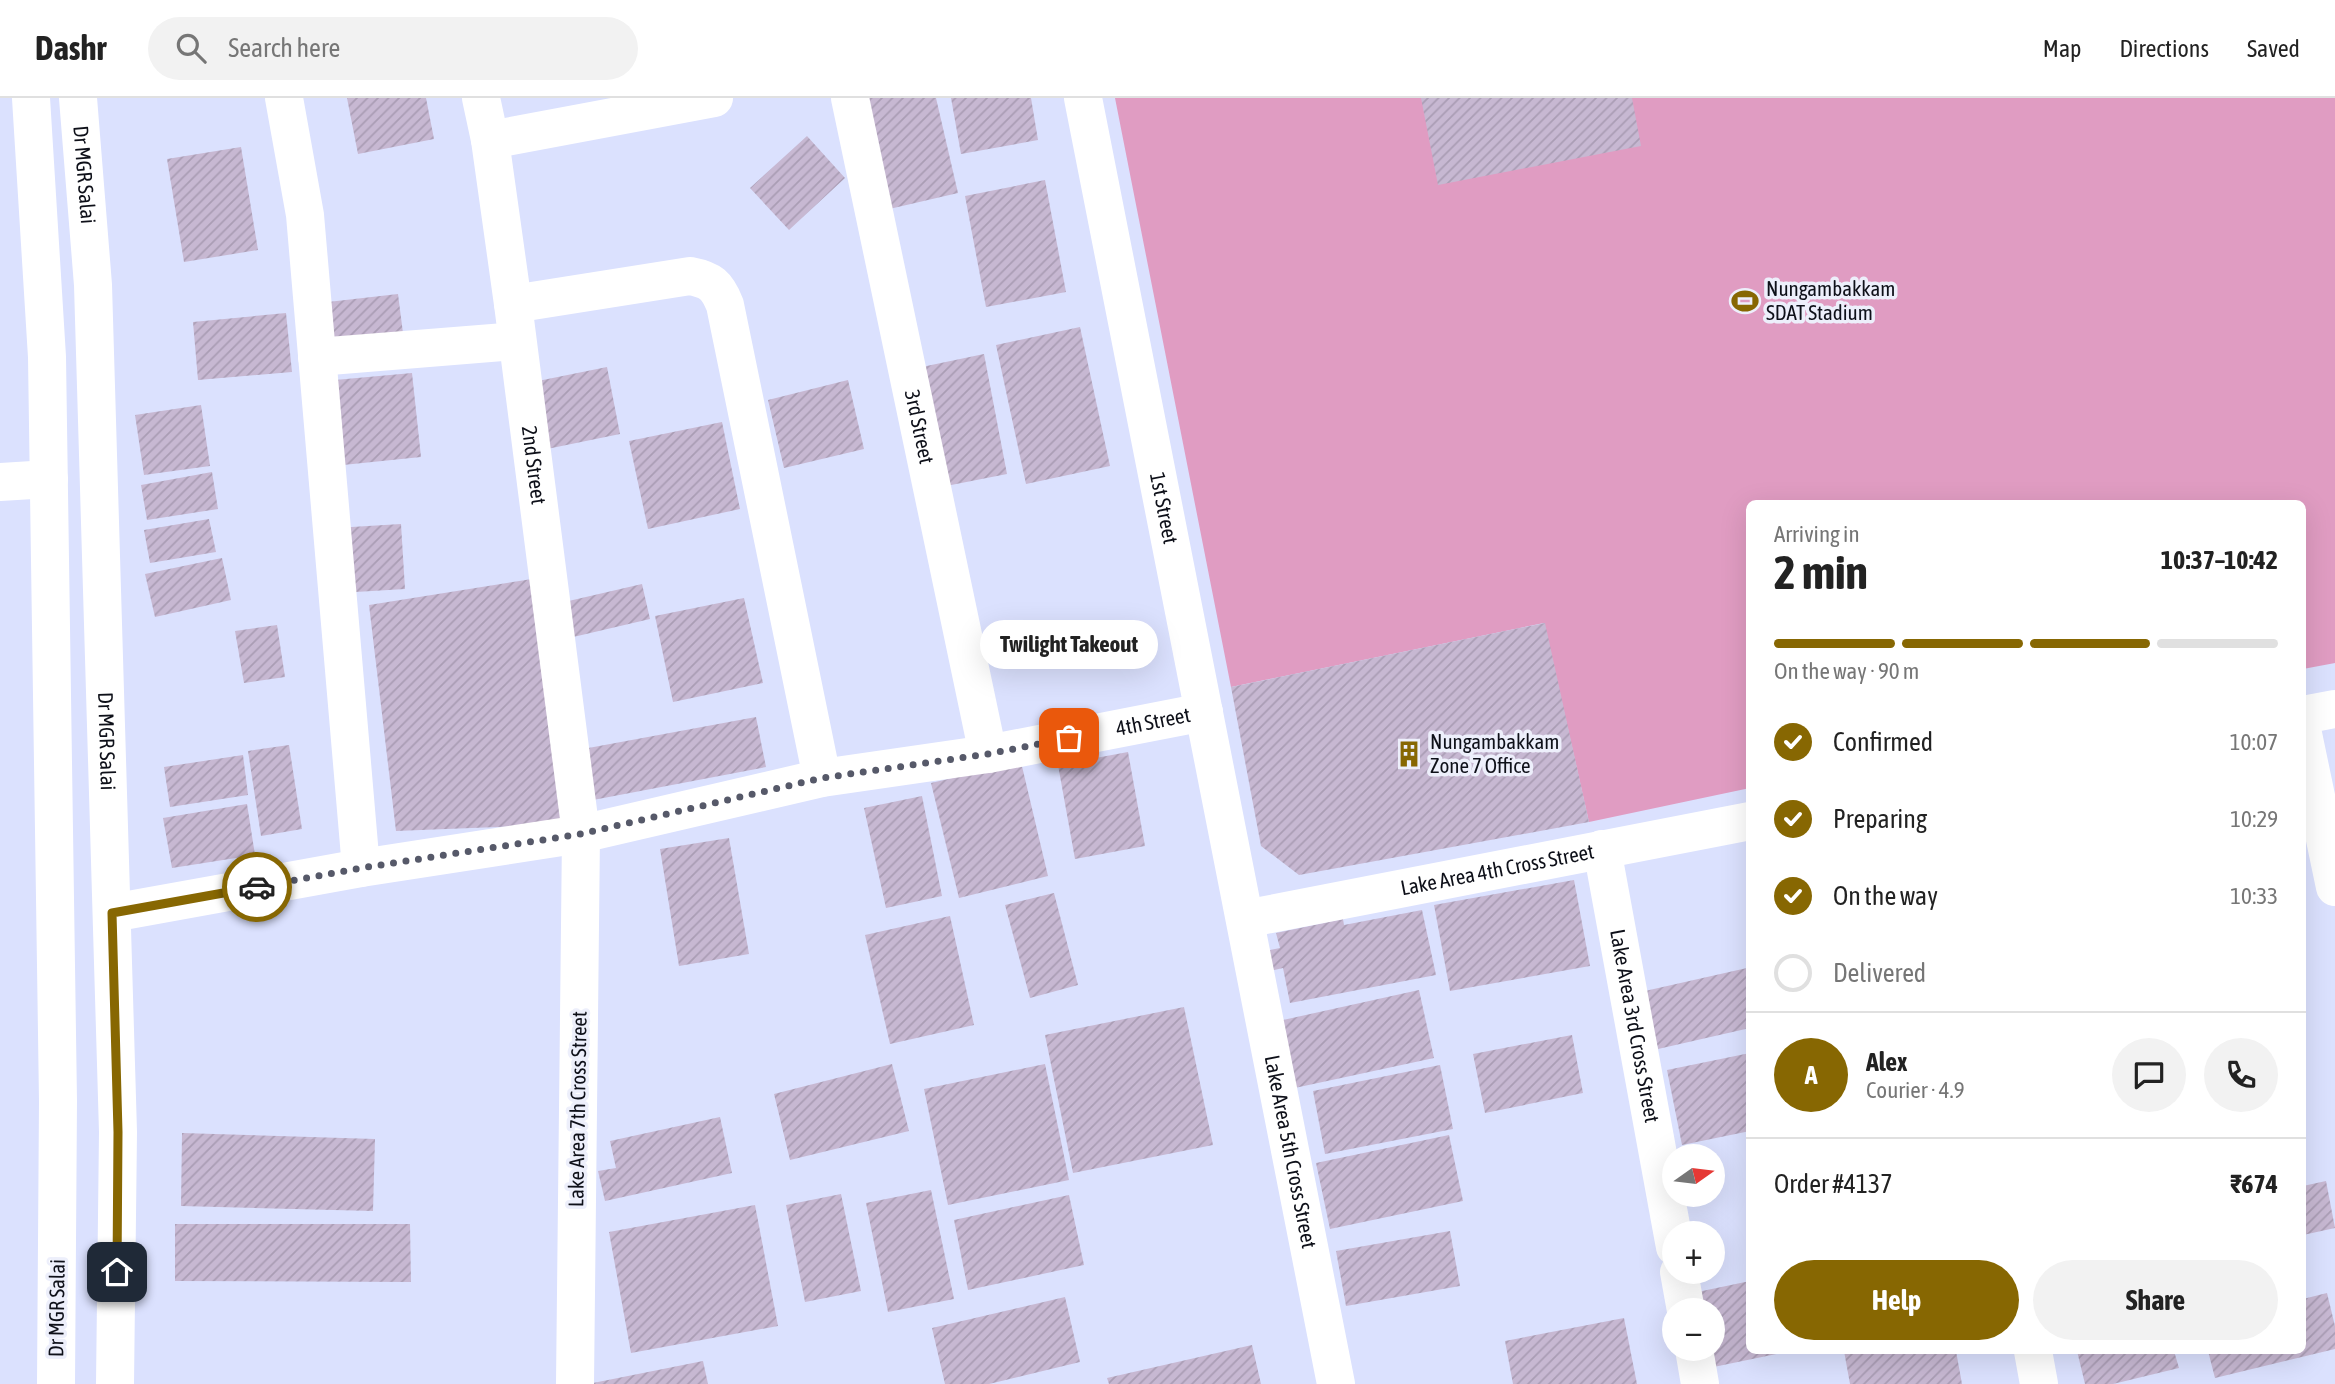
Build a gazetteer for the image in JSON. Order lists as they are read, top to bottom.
{
  "streets": {
    "street": [
      "Dr MGR Salai",
      "3rd Street",
      "2nd Street",
      "1st Street",
      "4th Street",
      "Lake Area 4th Cross Street",
      "Lake Area 3rd Cross Street",
      "Lake Area 7th Cross Street",
      "Lake Area 5th Cross Street"
    ]
  },
  "crossings": [
    ["Dr MGR Salai", "4th Street"],
    ["3rd Street", "4th Street"],
    ["2nd Street", "4th Street"],
    ["2nd Street", "Lake Area 7th Cross Street"],
    ["1st Street", "4th Street"],
    ["1st Street", "Lake Area 4th Cross Street"],
    ["1st Street", "Lake Area 5th Cross Street"],
    ["4th Street", "Lake Area 7th Cross Street"],
    ["Lake Area 4th Cross Street", "Lake Area 3rd Cross Street"],
    ["Lake Area 4th Cross Street", "Lake Area 5th Cross Street"]
  ],
  "places": {
    "sports": ["Nungambakkam SDAT Stadium"],
    "other": ["Twilight Takeout"],
    "building": ["Nungambakkam Zone 7 Office"]
  },
  "north": "right",
  "page": {
    "header": "Dashr",
    "search": "Search here",
    "nav": ["Map", "Directions", "Saved"],
    "heading": ["2 min", "Arriving in", "10:37–10:42"],
    "panel": [
      "Alex",
      "Courier · 4.9",
      "Order #4137",
      "₹674"
    ],
    "bar": "On the way · 90 m",
    "bubble": "Twilight Takeout",
    "list": [
      ["Confirmed", "10:07"],
      ["Preparing", "10:29"],
      ["On the way", "10:33"],
      "Delivered"
    ],
    "round": "A",
    "map_buttons": ["+", "−"],
    "buttons": ["Help", "Share"]
  }
}
